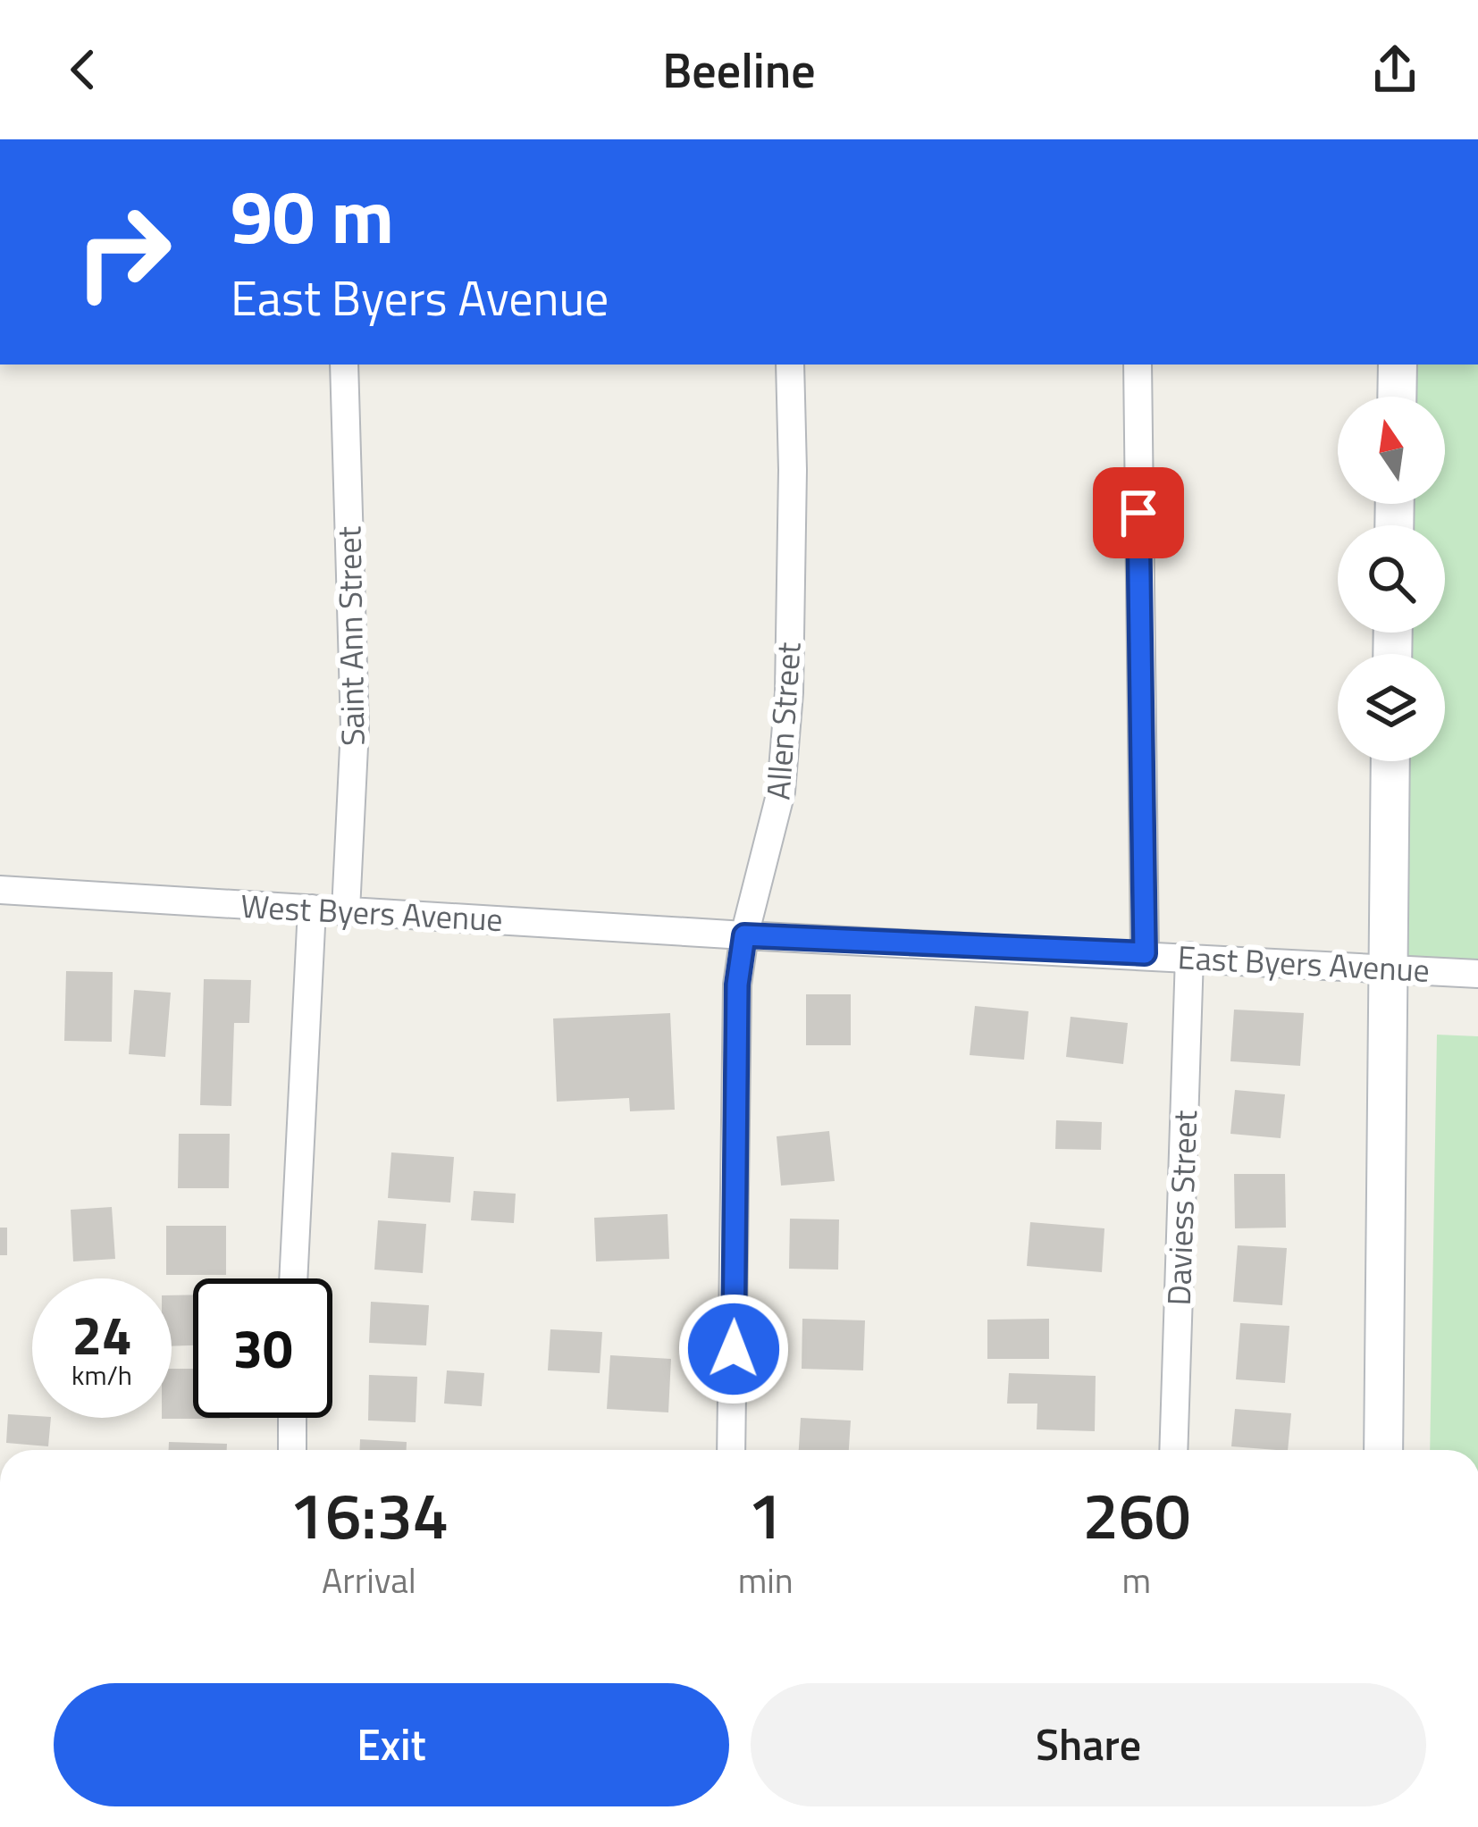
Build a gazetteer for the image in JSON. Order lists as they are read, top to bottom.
{
  "streets": {
    "street": [
      "Saint Ann Street",
      "Allen Street",
      "West Byers Avenue",
      "East Byers Avenue",
      "Daviess Street"
    ]
  },
  "crossings": [
    ["Saint Ann Street", "West Byers Avenue"],
    ["Allen Street", "West Byers Avenue"],
    ["Allen Street", "East Byers Avenue"],
    ["West Byers Avenue", "East Byers Avenue"],
    ["East Byers Avenue", "Daviess Street"]
  ],
  "north": "top",
  "page": {
    "header": "Beeline",
    "turn": ["90 m", "East Byers Avenue"],
    "speed": "24 km/h",
    "limit": "30",
    "eta": [
      "16:34",
      "Arrival",
      "1",
      "min",
      "260",
      "m"
    ],
    "buttons": ["Exit", "Share"]
  }
}
